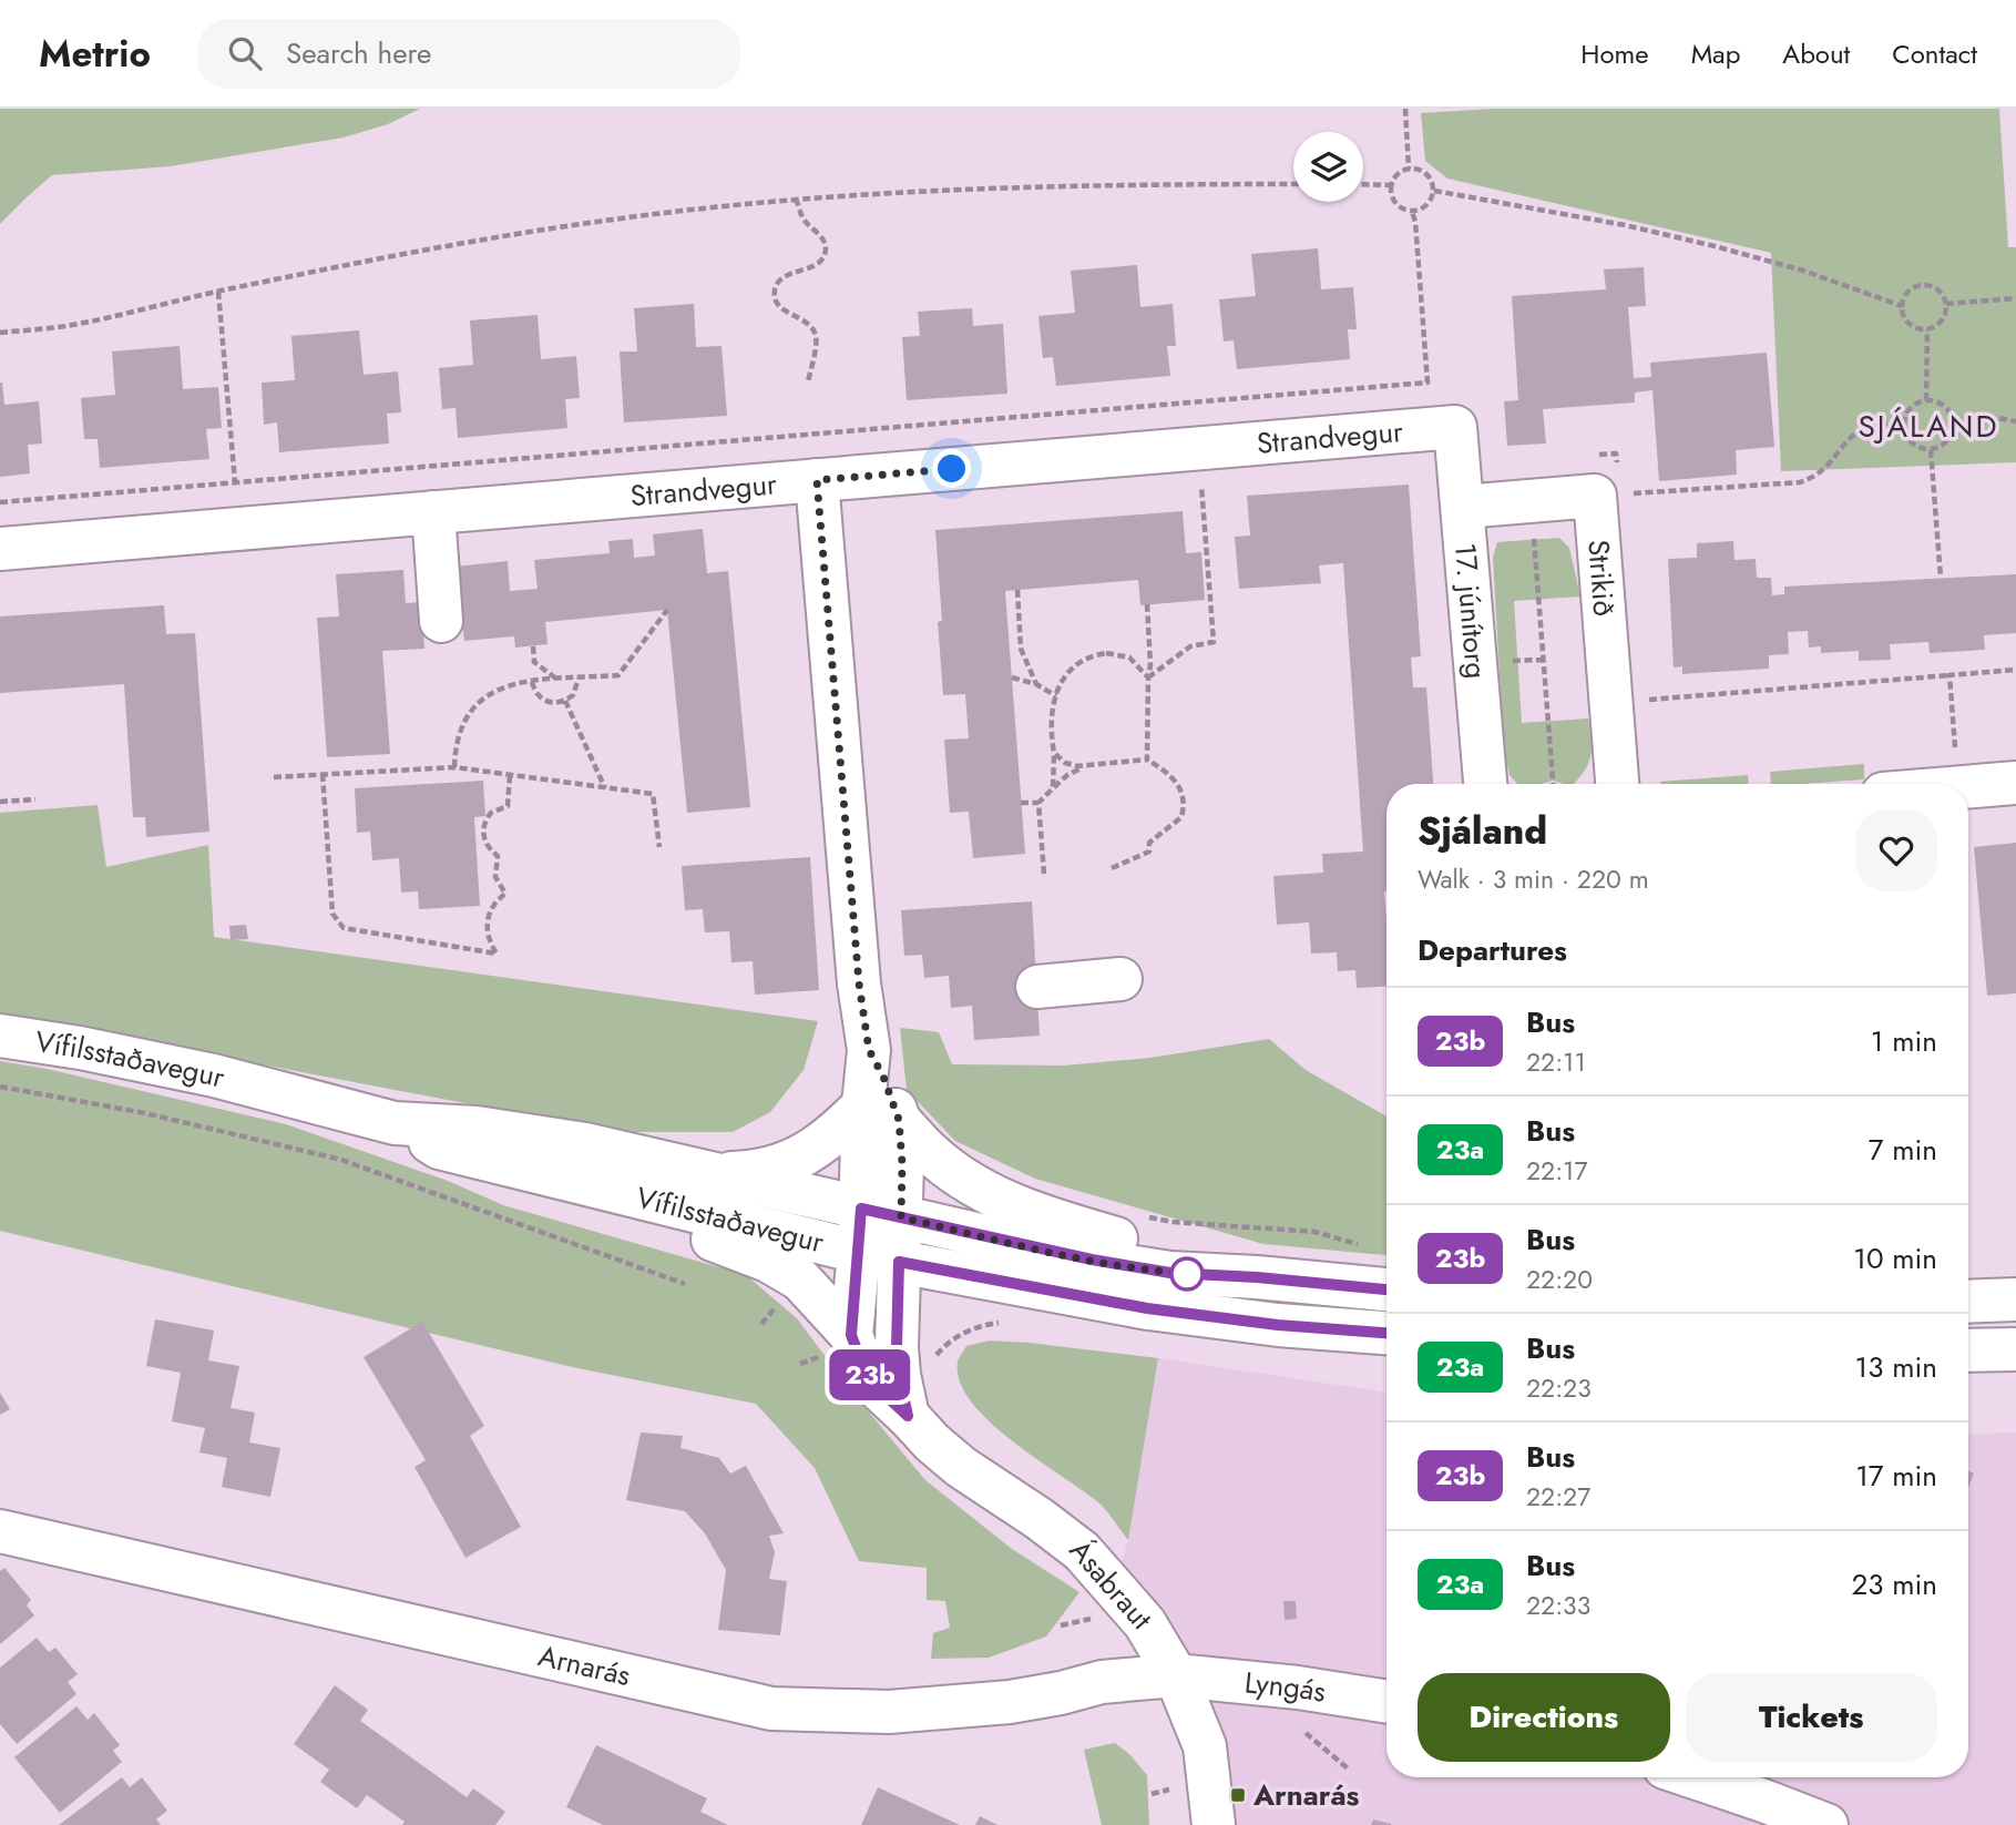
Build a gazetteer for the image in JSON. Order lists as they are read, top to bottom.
{
  "streets": {
    "street": [
      "Strandvegur",
      "Strikið",
      "17. júnítorg",
      "Vífilsstaðavegur",
      "Ásabraut",
      "Arnarás",
      "Lyngás"
    ]
  },
  "crossings": [
    ["Strandvegur", "17. júnítorg"],
    ["Strikið", "17. júnítorg"],
    ["Vífilsstaðavegur", "Ásabraut"],
    ["Ásabraut", "Arnarás"],
    ["Ásabraut", "Lyngás"],
    ["Arnarás", "Lyngás"]
  ],
  "districts": ["SJÁLAND"],
  "places": {
    "transit": ["Arnarás"]
  },
  "lines": ["bus line 23b"],
  "page": {
    "header": "Metrio",
    "search": "Search here",
    "nav": [
      "Home",
      "Map",
      "About",
      "Contact"
    ],
    "on_map": "23b",
    "heading": [
      ["Sjáland", "Walk · 3 min · 220 m"],
      "Departures"
    ],
    "list": [
      {
        "mark": "23b",
        "name": "Bus",
        "note": "22:11",
        "value": "1 min"
      },
      {
        "mark": "23a",
        "name": "Bus",
        "note": "22:17",
        "value": "7 min"
      },
      {
        "mark": "23b",
        "name": "Bus",
        "note": "22:20",
        "value": "10 min"
      },
      {
        "mark": "23a",
        "name": "Bus",
        "note": "22:23",
        "value": "13 min"
      },
      {
        "mark": "23b",
        "name": "Bus",
        "note": "22:27",
        "value": "17 min"
      },
      {
        "mark": "23a",
        "name": "Bus",
        "note": "22:33",
        "value": "23 min"
      }
    ],
    "buttons": ["Directions", "Tickets"]
  }
}
